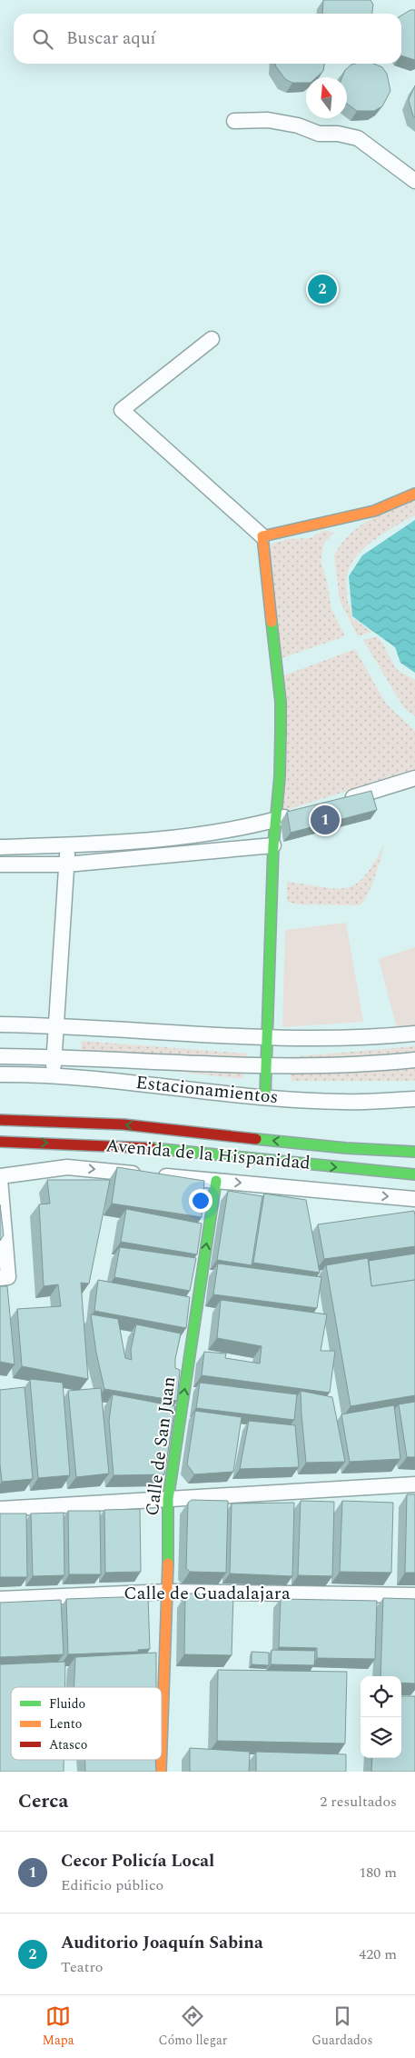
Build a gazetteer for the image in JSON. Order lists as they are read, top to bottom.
{
  "streets": {
    "street": [
      "Estacionamientos",
      "Avenida de la Hispanidad",
      "Calle de San Juan",
      "Calle de Guadalajara"
    ]
  },
  "crossings": [
    ["Avenida de la Hispanidad", "Calle de San Juan"],
    ["Calle de San Juan", "Calle de Guadalajara"]
  ],
  "one_way": ["Calle de San Juan"],
  "legend": ["Fluido", "Lento", "Atasco"],
  "north": "top",
  "page": {
    "search": "Buscar aquí",
    "pins": ["2", "1"],
    "heading": ["Cerca", "2 resultados"],
    "list": [
      {
        "mark": "1",
        "name": "Cecor Policía Local",
        "note": "Edificio público",
        "value": "180 m"
      },
      {
        "mark": "2",
        "name": "Auditorio Joaquín Sabina",
        "note": "Teatro",
        "value": "420 m"
      }
    ],
    "nav": ["Mapa", "Cómo llegar", "Guardados"]
  }
}
